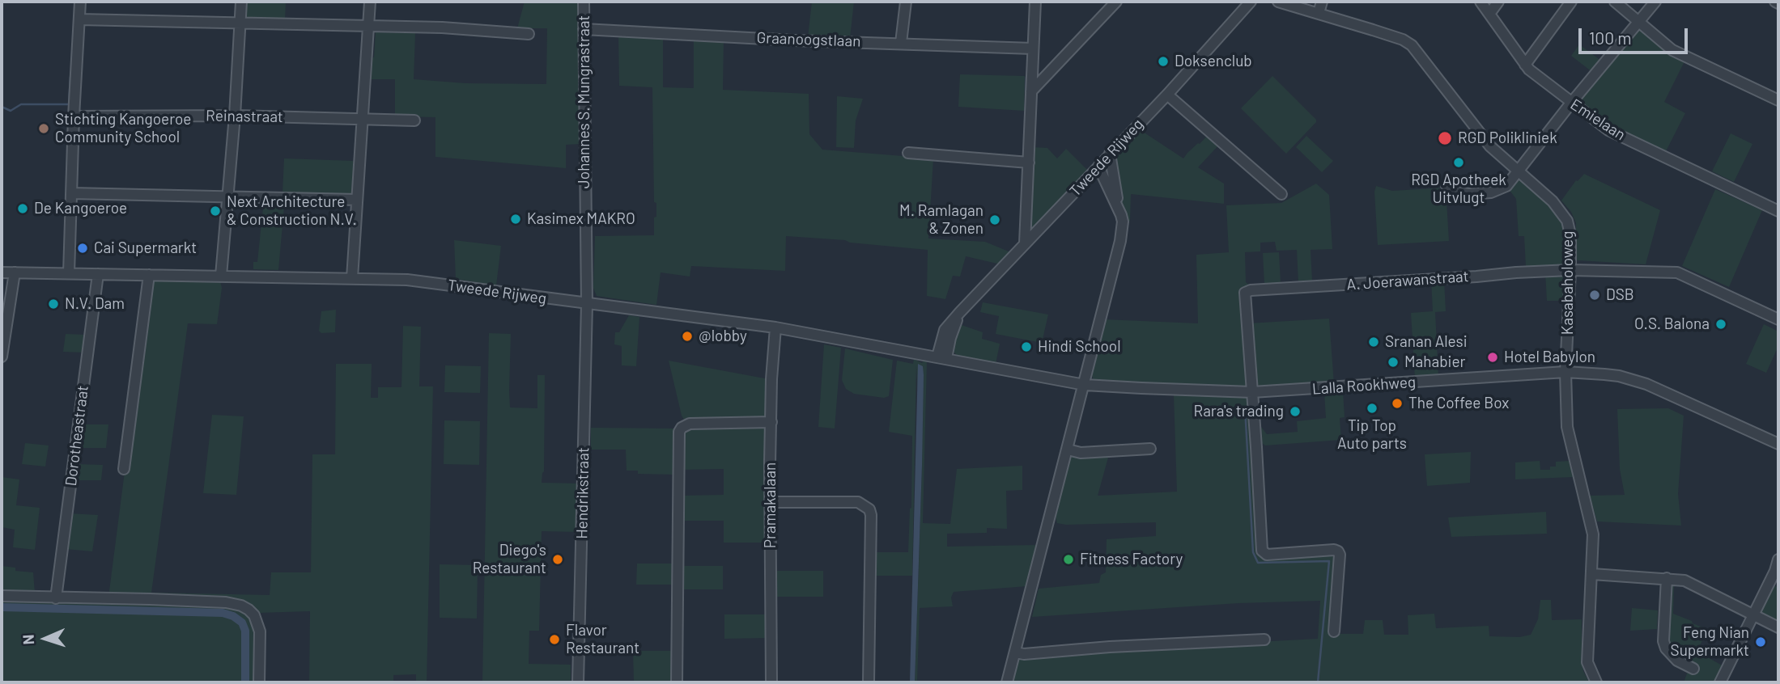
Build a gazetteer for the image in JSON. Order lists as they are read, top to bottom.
{
  "streets": {
    "street": [
      "Graanoogstlaan",
      "Johannes S. Mungrastraat",
      "Reinastraat",
      "Emielaan",
      "Tweede Rijweg",
      "A. Joerawanstraat",
      "Kasabaholoweg",
      "Lalla Rookhweg",
      "Dorotheastraat",
      "Hendrikstraat",
      "Pramakalaan"
    ]
  },
  "crossings": [
    ["Graanoogstlaan", "Johannes S. Mungrastraat"],
    ["Johannes S. Mungrastraat", "Tweede Rijweg"],
    ["Johannes S. Mungrastraat", "Hendrikstraat"],
    ["Tweede Rijweg", "Lalla Rookhweg"],
    ["Tweede Rijweg", "Dorotheastraat"],
    ["Tweede Rijweg", "Hendrikstraat"],
    ["Tweede Rijweg", "Pramakalaan"],
    ["A. Joerawanstraat", "Kasabaholoweg"],
    ["A. Joerawanstraat", "Lalla Rookhweg"],
    ["Kasabaholoweg", "Lalla Rookhweg"]
  ],
  "places": [
    "Doksenclub",
    "Stichting Kangoeroe Community School",
    "RGD Polikliniek",
    "RGD Apotheek Uitvlugt",
    "De Kangoeroe",
    "Next Architecture & Construction N.V.",
    "Kasimex MAKRO",
    "M. Ramlagan & Zonen",
    "Cai Supermarkt",
    "DSB",
    "N.V. Dam",
    "O.S. Balona",
    "@lobby",
    "Sranan Alesi",
    "Hindi School",
    "Hotel Babylon",
    "Mahabier",
    "The Coffee Box",
    "Tip Top Auto parts",
    "Rara's trading",
    "Diego's Restaurant",
    "Fitness Factory",
    "Flavor Restaurant",
    "Feng Nian Supermarkt"
  ],
  "scale_bar": "100 m",
  "north": "left"
}
